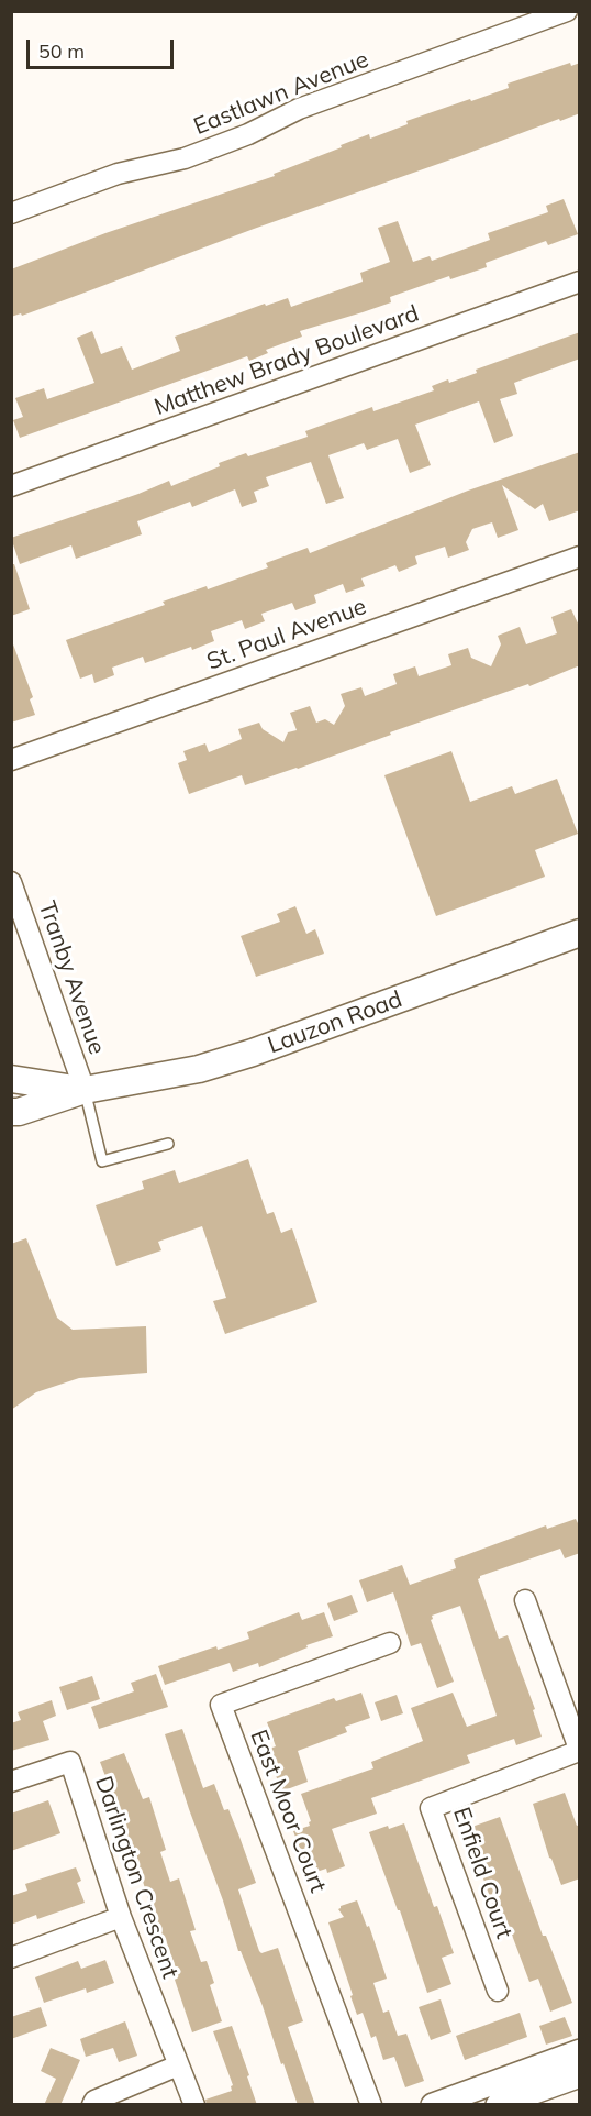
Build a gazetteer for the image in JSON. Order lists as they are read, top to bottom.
{
  "streets": {
    "main road": ["Lauzon Road"],
    "street": [
      "Eastlawn Avenue",
      "Matthew Brady Boulevard",
      "St. Paul Avenue",
      "Tranby Avenue",
      "East Moor Court",
      "Enfield Court",
      "Darlington Crescent"
    ]
  },
  "crossings": [
    ["Tranby Avenue", "Lauzon Road"]
  ],
  "scale_bar": "50 m"
}
